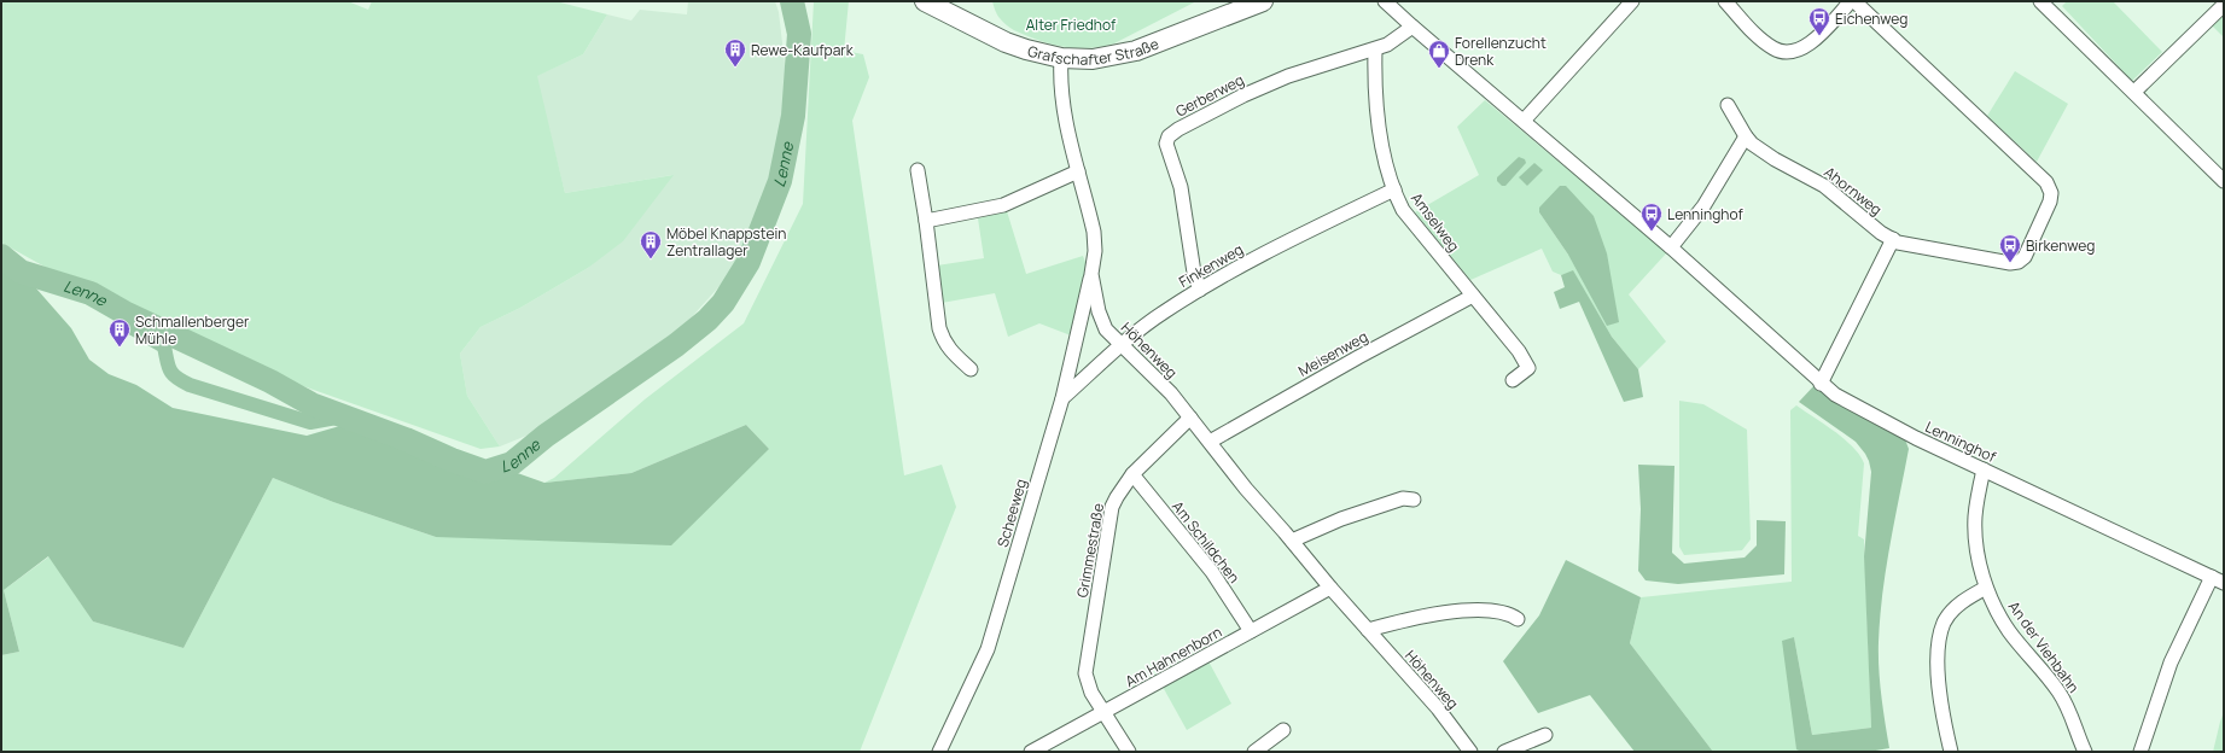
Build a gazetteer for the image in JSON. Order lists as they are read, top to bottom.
{
  "streets": {
    "street": [
      "Grafschafter Straße",
      "Gerberweg",
      "Ahornweg",
      "Amselweg",
      "Finkenweg",
      "Höhenweg",
      "Meisenweg",
      "Lenninghof",
      "Scheeweg",
      "Am Schildchen",
      "Grimmestraße",
      "An der Viehbahn",
      "Am Hahnenborn"
    ]
  },
  "crossings": [
    ["Grafschafter Straße", "Höhenweg"],
    ["Gerberweg", "Amselweg"],
    ["Gerberweg", "Finkenweg"],
    ["Gerberweg", "Lenninghof"],
    ["Amselweg", "Finkenweg"],
    ["Amselweg", "Meisenweg"],
    ["Finkenweg", "Höhenweg"],
    ["Finkenweg", "Scheeweg"],
    ["Höhenweg", "Meisenweg"],
    ["Höhenweg", "Scheeweg"],
    ["Höhenweg", "Grimmestraße"],
    ["Höhenweg", "Am Hahnenborn"],
    ["Lenninghof", "An der Viehbahn"],
    ["Am Schildchen", "Grimmestraße"],
    ["Am Schildchen", "Am Hahnenborn"],
    ["Grimmestraße", "Am Hahnenborn"]
  ],
  "water": ["Lenne"],
  "parks": ["Alter Friedhof"],
  "places": {
    "bus stop": ["Eichenweg", "Lenninghof", "Birkenweg"],
    "building": ["Rewe-Kaufpark", "Möbel Knappstein Zentrallager", "Schmallenberger Mühle"],
    "shop": ["Forellenzucht Drenk"]
  }
}
